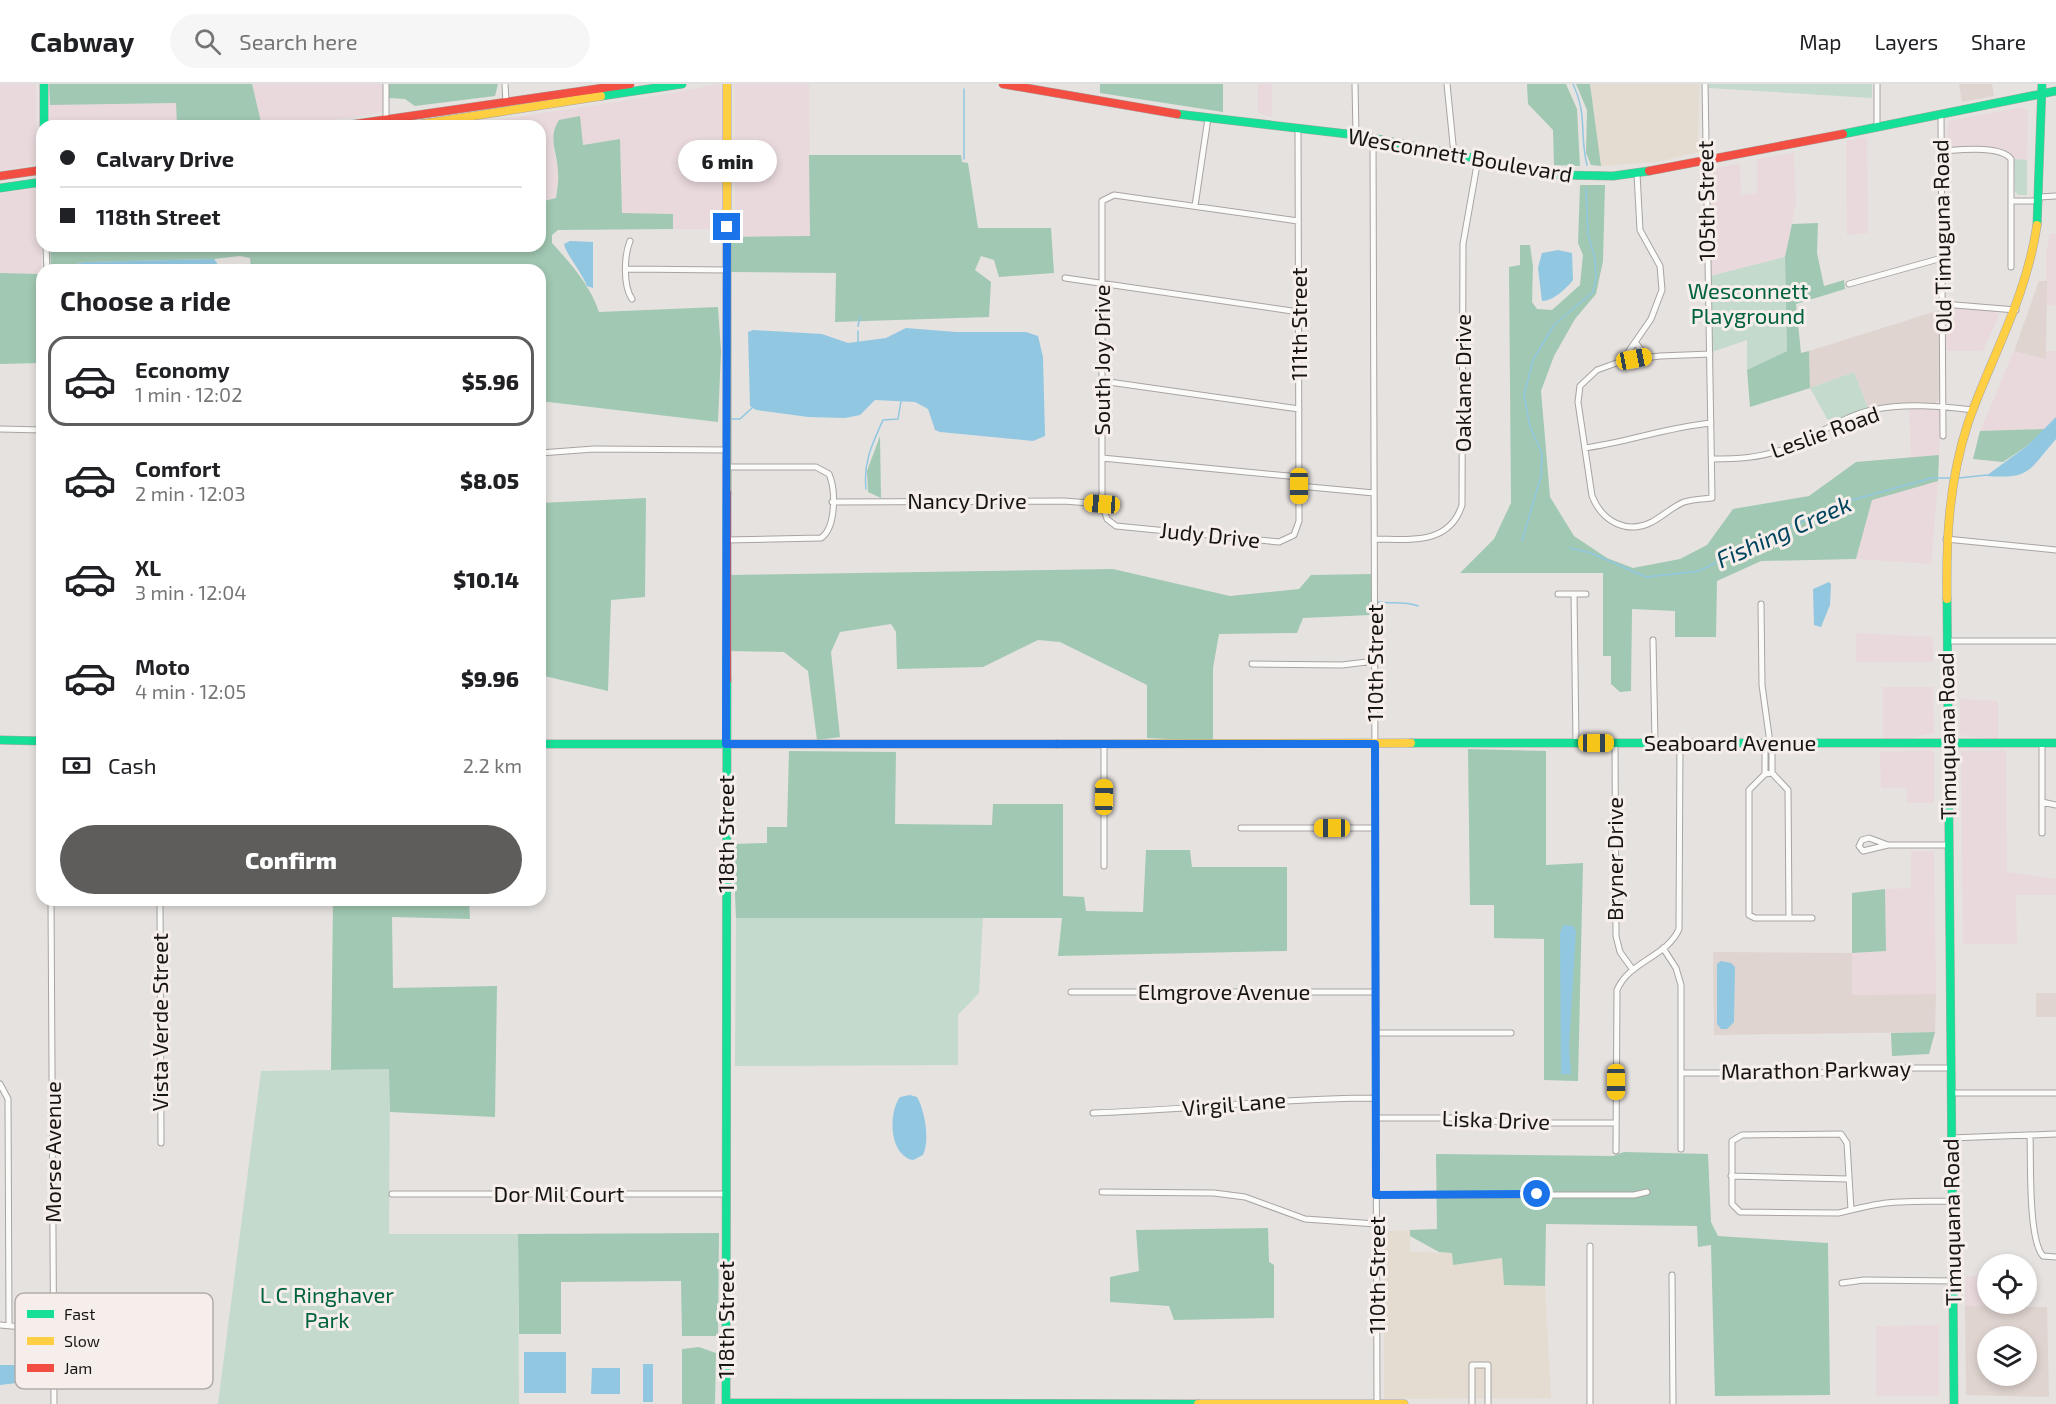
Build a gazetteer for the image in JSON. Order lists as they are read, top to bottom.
{
  "streets": {
    "street": [
      "Wesconnett Boulevard",
      "105th Street",
      "Old Timuguna Road",
      "111th Street",
      "South Joy Drive",
      "Oaklane Drive",
      "Leslie Road",
      "Nancy Drive",
      "Judy Drive",
      "110th Street",
      "Timuquana Road",
      "Seaboard Avenue",
      "118th Street",
      "Bryner Drive",
      "Elmgrove Avenue",
      "Vista Verde Street",
      "Marathon Parkway",
      "Virgil Lane",
      "Liska Drive",
      "Morse Avenue",
      "Dor Mil Court"
    ]
  },
  "crossings": [
    ["Wesconnett Boulevard", "105th Street"],
    ["Wesconnett Boulevard", "Old Timuguna Road"],
    ["Wesconnett Boulevard", "111th Street"],
    ["Wesconnett Boulevard", "Oaklane Drive"],
    ["Wesconnett Boulevard", "110th Street"],
    ["Wesconnett Boulevard", "Timuquana Road"],
    ["105th Street", "Leslie Road"],
    ["Old Timuguna Road", "Leslie Road"],
    ["111th Street", "Judy Drive"],
    ["South Joy Drive", "Nancy Drive"],
    ["South Joy Drive", "Judy Drive"],
    ["Oaklane Drive", "110th Street"],
    ["Leslie Road", "Timuquana Road"],
    ["110th Street", "Seaboard Avenue"],
    ["110th Street", "Elmgrove Avenue"],
    ["110th Street", "Virgil Lane"],
    ["110th Street", "Liska Drive"],
    ["Timuquana Road", "Seaboard Avenue"],
    ["Timuquana Road", "Marathon Parkway"],
    ["Seaboard Avenue", "118th Street"],
    ["Seaboard Avenue", "Bryner Drive"],
    ["118th Street", "Dor Mil Court"]
  ],
  "water": ["Fishing Creek"],
  "parks": ["Wesconnett Playground", "L C Ringhaver Park"],
  "legend": ["Fast", "Slow", "Jam"],
  "page": {
    "header": "Cabway",
    "search": "Search here",
    "nav": ["Map", "Layers", "Share"],
    "banner": ["Calvary Drive", "118th Street"],
    "bubble": "6 min",
    "heading": "Choose a ride",
    "list": [
      {
        "name": "Economy",
        "note": "1 min · 12:02",
        "value": "$5.96"
      },
      {
        "name": "Comfort",
        "note": "2 min · 12:03",
        "value": "$8.05"
      },
      {
        "name": "XL",
        "note": "3 min · 12:04",
        "value": "$10.14"
      },
      {
        "name": "Moto",
        "note": "4 min · 12:05",
        "value": "$9.96"
      }
    ],
    "pay": ["Cash", "2.2 km"],
    "buttons": "Confirm"
  }
}
